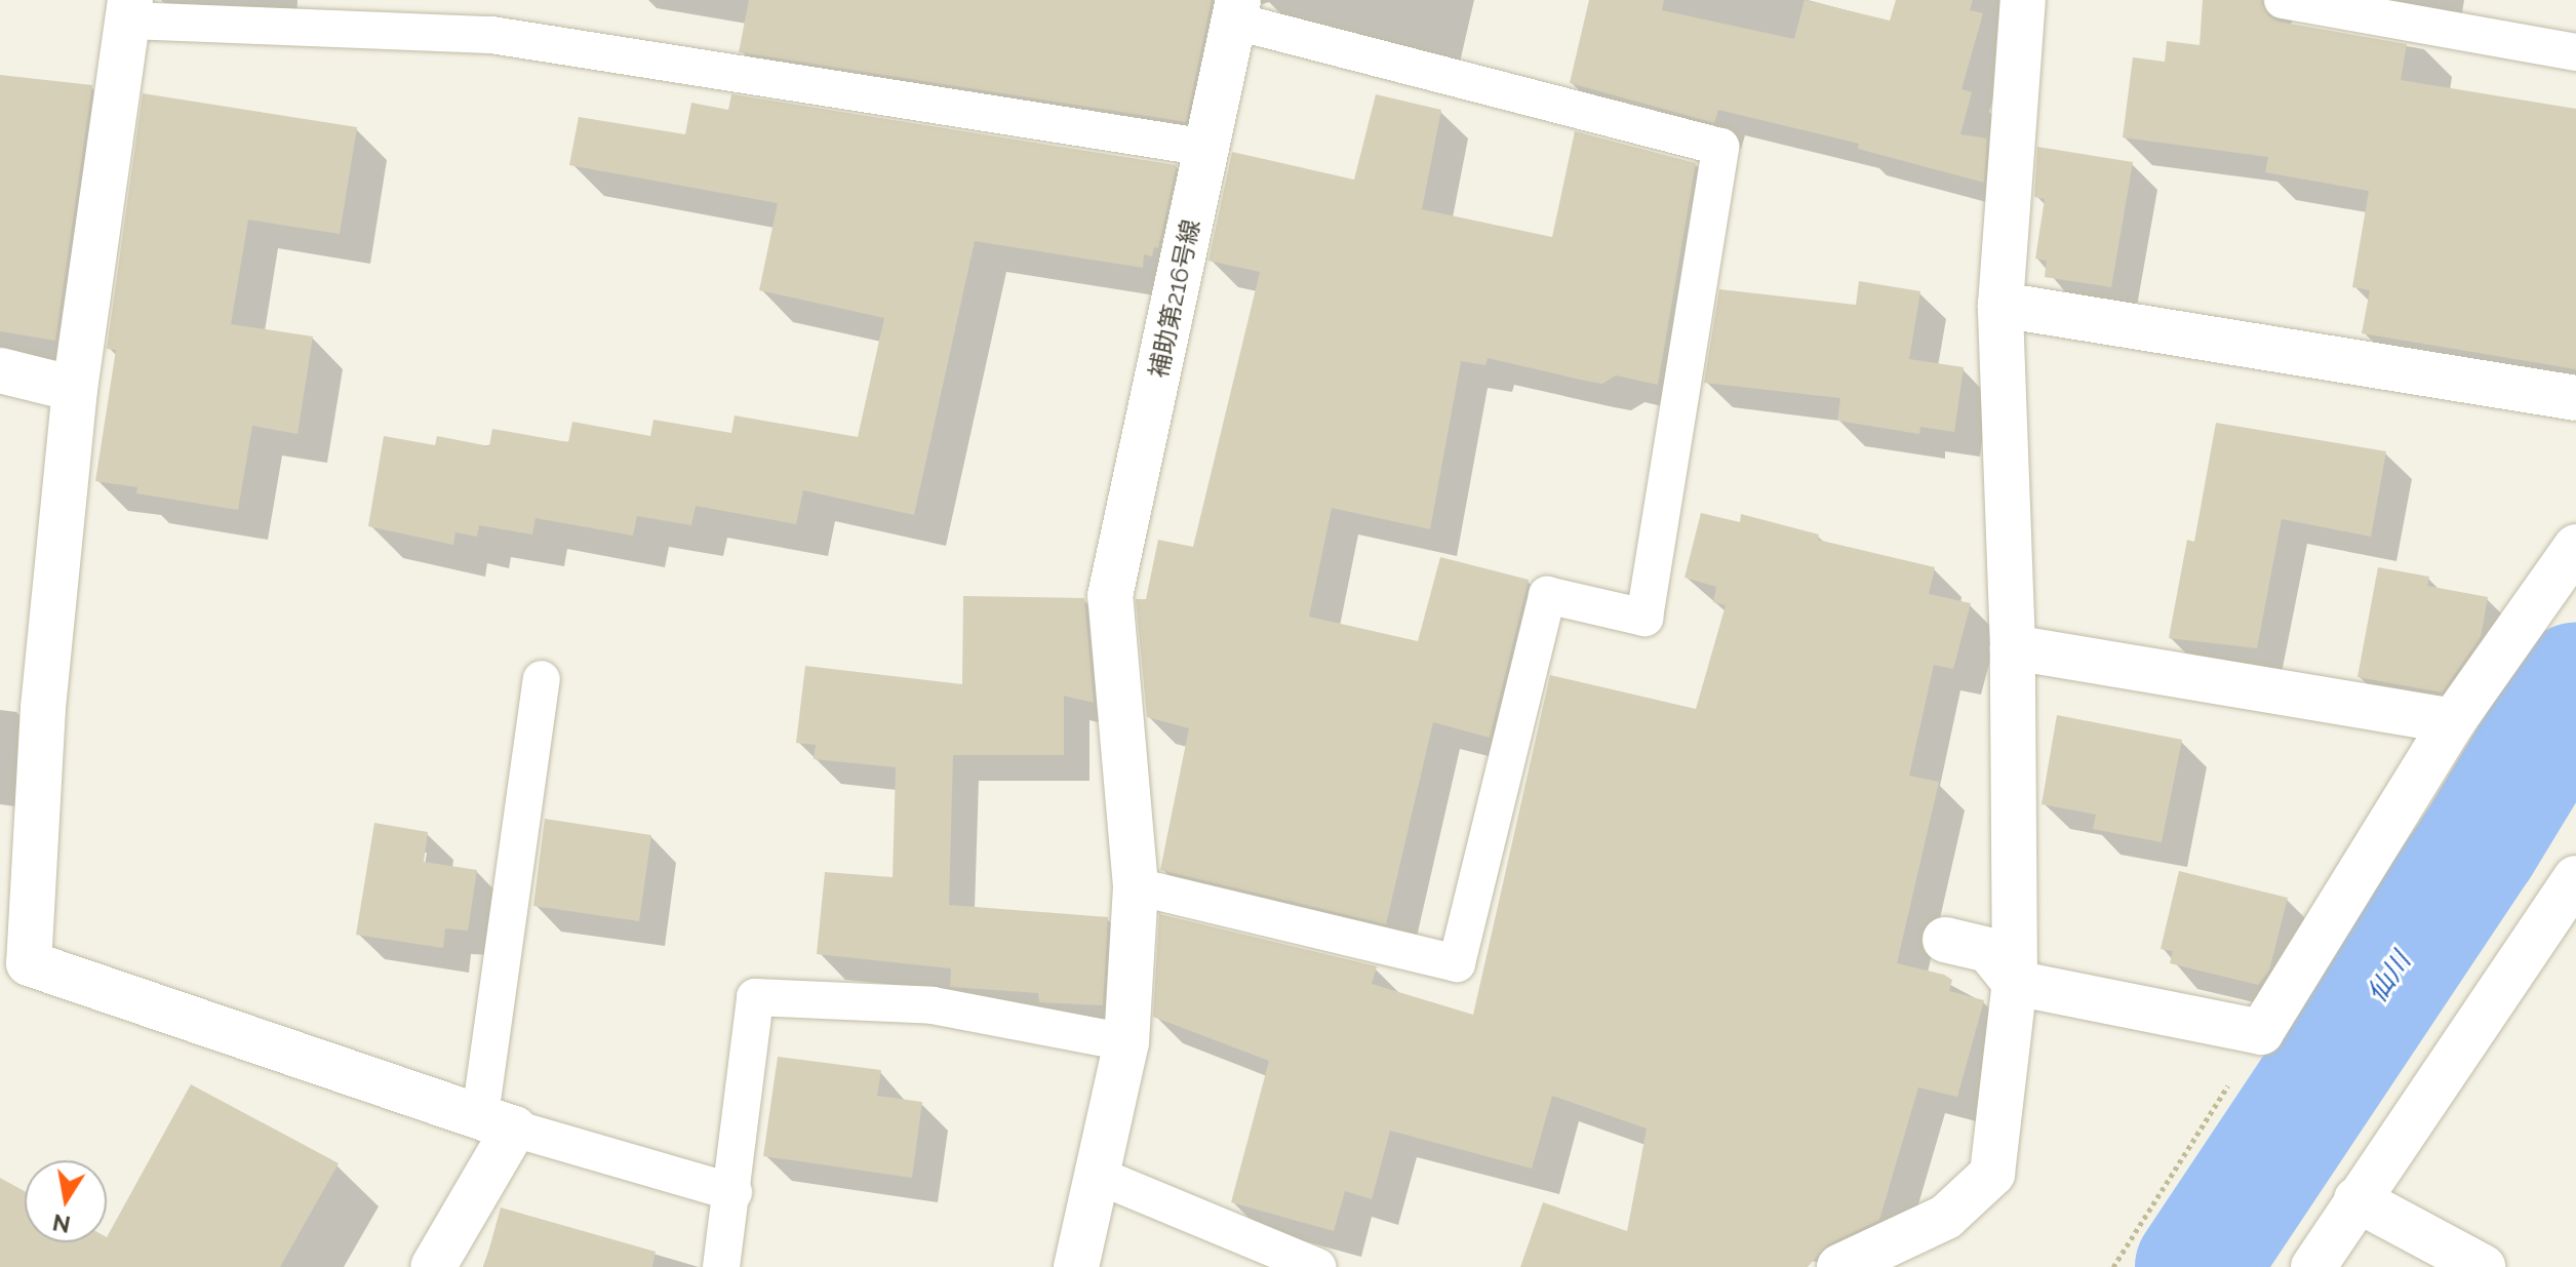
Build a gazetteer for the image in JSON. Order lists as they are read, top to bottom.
{
  "streets": {
    "street": ["補助第216号線"]
  },
  "water": ["仙川"],
  "north": "bottom"
}
